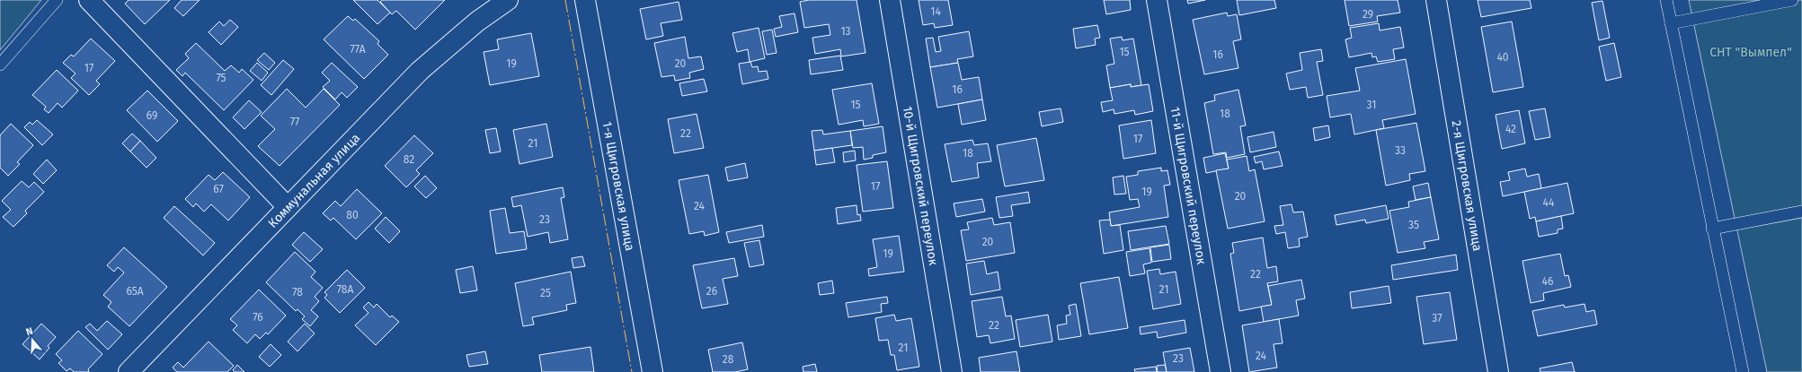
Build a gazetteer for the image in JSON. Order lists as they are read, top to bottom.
{
  "streets": {
    "street": [
      "Коммунальная улица",
      "1-я Щигровская улица",
      "10-й Щигровский переулок",
      "11-й Щигровский переулок",
      "2-я Щигровская улица"
    ]
  },
  "parks": ["СНТ \"Вымпел\""],
  "house_numbers": [
    "14",
    "29",
    "13",
    "77А",
    "15",
    "16",
    "40",
    "19",
    "20",
    "17",
    "75",
    "16",
    "15",
    "31",
    "18",
    "69",
    "77",
    "42",
    "22",
    "17",
    "21",
    "33",
    "18",
    "82",
    "17",
    "67",
    "19",
    "20",
    "44",
    "24",
    "80",
    "23",
    "35",
    "20",
    "19",
    "22",
    "46",
    "78А",
    "21",
    "65А",
    "26",
    "78",
    "25",
    "76",
    "37",
    "22",
    "21",
    "24",
    "23",
    "28"
  ],
  "north": "top"
}
